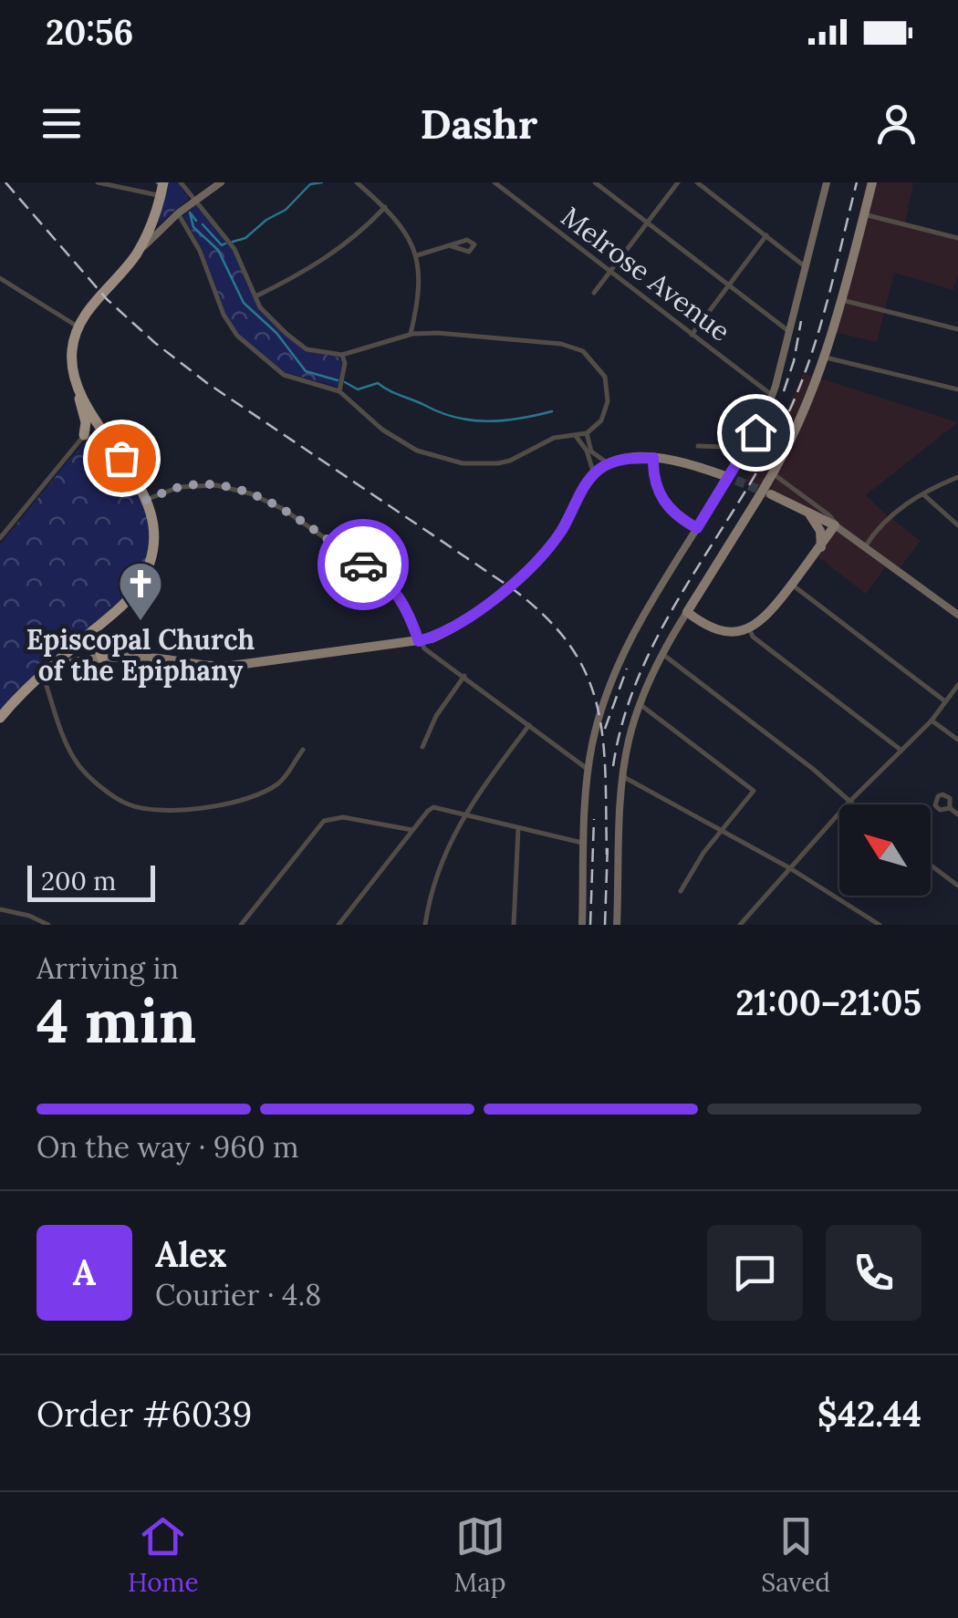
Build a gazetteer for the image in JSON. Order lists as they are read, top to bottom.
{
  "streets": {
    "street": ["Melrose Avenue"]
  },
  "places": {
    "church": ["Episcopal Church of the Epiphany"]
  },
  "scale_bar": "200 m",
  "north": "top left",
  "page": {
    "status": "20:56",
    "header": "Dashr",
    "scale": "200 m",
    "heading": ["4 min", "Arriving in", "21:00–21:05"],
    "panel": [
      "Alex",
      "Courier · 4.8",
      "Order #6039",
      "$42.44"
    ],
    "bar": "On the way · 960 m",
    "round": "A",
    "tabs": ["Home", "Map", "Saved"]
  }
}
